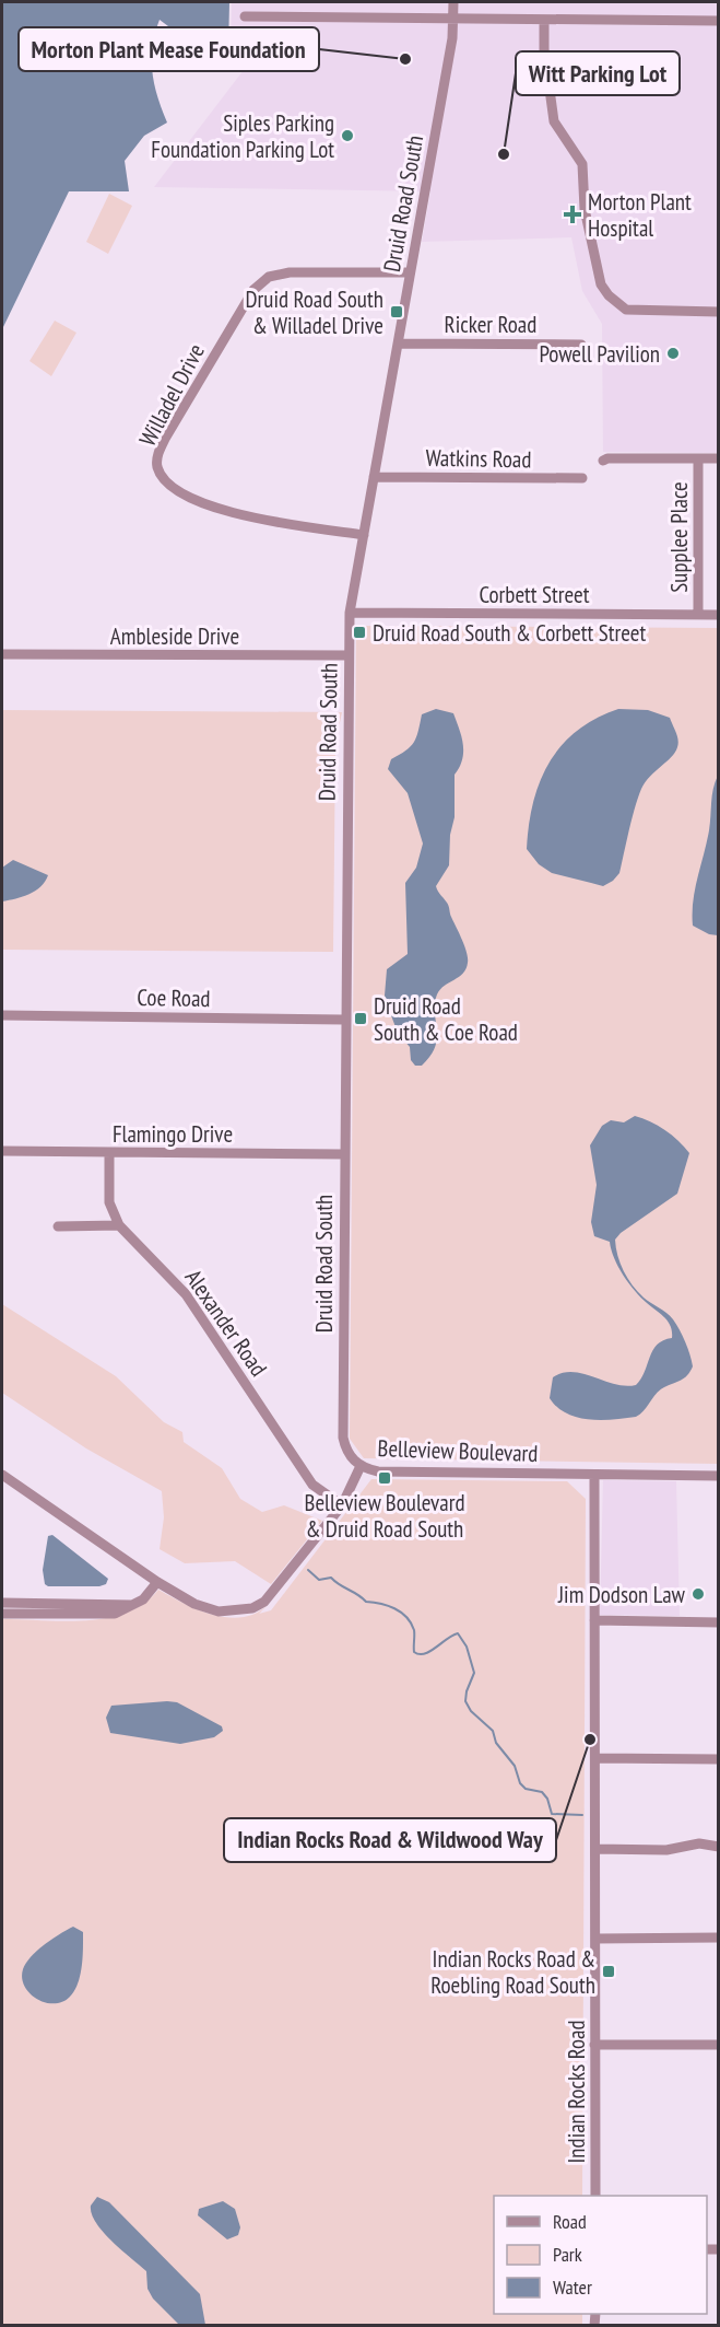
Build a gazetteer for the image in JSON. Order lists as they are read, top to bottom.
{
  "streets": {
    "street": [
      "Druid Road South",
      "Ricker Road",
      "Willadel Drive",
      "Watkins Road",
      "Supplee Place",
      "Corbett Street",
      "Ambleside Drive",
      "Coe Road",
      "Flamingo Drive",
      "Alexander Road",
      "Belleview Boulevard",
      "Indian Rocks Road"
    ]
  },
  "crossings": [
    ["Druid Road South", "Ricker Road"],
    ["Druid Road South", "Willadel Drive"],
    ["Druid Road South", "Watkins Road"],
    ["Druid Road South", "Corbett Street"],
    ["Druid Road South", "Ambleside Drive"],
    ["Druid Road South", "Coe Road"],
    ["Druid Road South", "Flamingo Drive"],
    ["Druid Road South", "Belleview Boulevard"],
    ["Supplee Place", "Corbett Street"],
    ["Flamingo Drive", "Alexander Road"],
    ["Alexander Road", "Belleview Boulevard"],
    ["Belleview Boulevard", "Indian Rocks Road"]
  ],
  "places": {
    "other": [
      "Morton Plant Mease Foundation",
      "Siples Parking Foundation Parking Lot",
      "Witt Parking Lot",
      "Powell Pavilion",
      "Jim Dodson Law",
      "Indian Rocks Road & Wildwood Way"
    ],
    "health": ["Morton Plant Hospital"],
    "transit": [
      "Druid Road South & Willadel Drive",
      "Druid Road South & Corbett Street",
      "Druid Road South & Coe Road",
      "Belleview Boulevard & Druid Road South",
      "Indian Rocks Road & Roebling Road South"
    ]
  },
  "legend": ["Road", "Park", "Water"]
}
